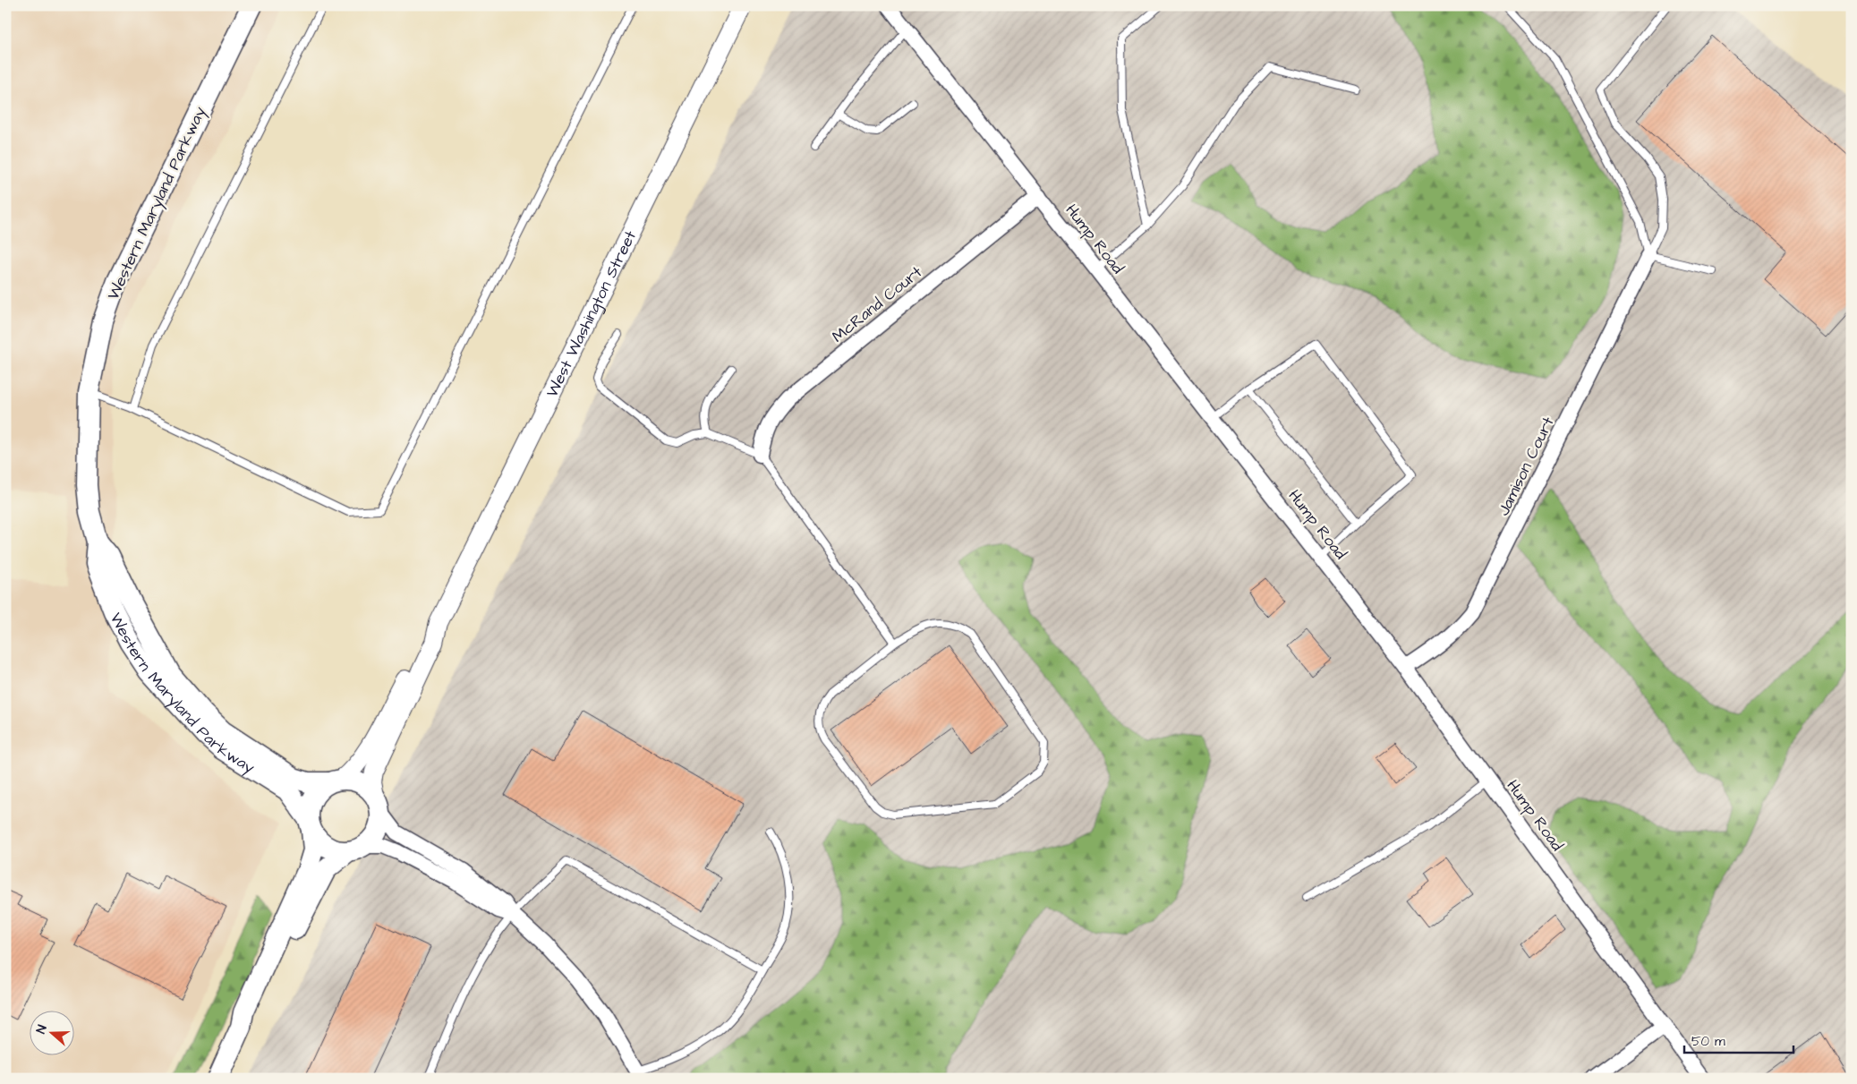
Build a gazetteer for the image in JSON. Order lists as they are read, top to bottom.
{
  "streets": {
    "main road": ["Western Maryland Parkway"],
    "street": [
      "Hump Road",
      "McRand Court",
      "West Washington Street",
      "Jamison Court"
    ]
  },
  "crossings": [
    ["Western Maryland Parkway", "West Washington Street"],
    ["Hump Road", "McRand Court"],
    ["Hump Road", "Jamison Court"]
  ],
  "scale_bar": "50 m",
  "north": "left"
}
